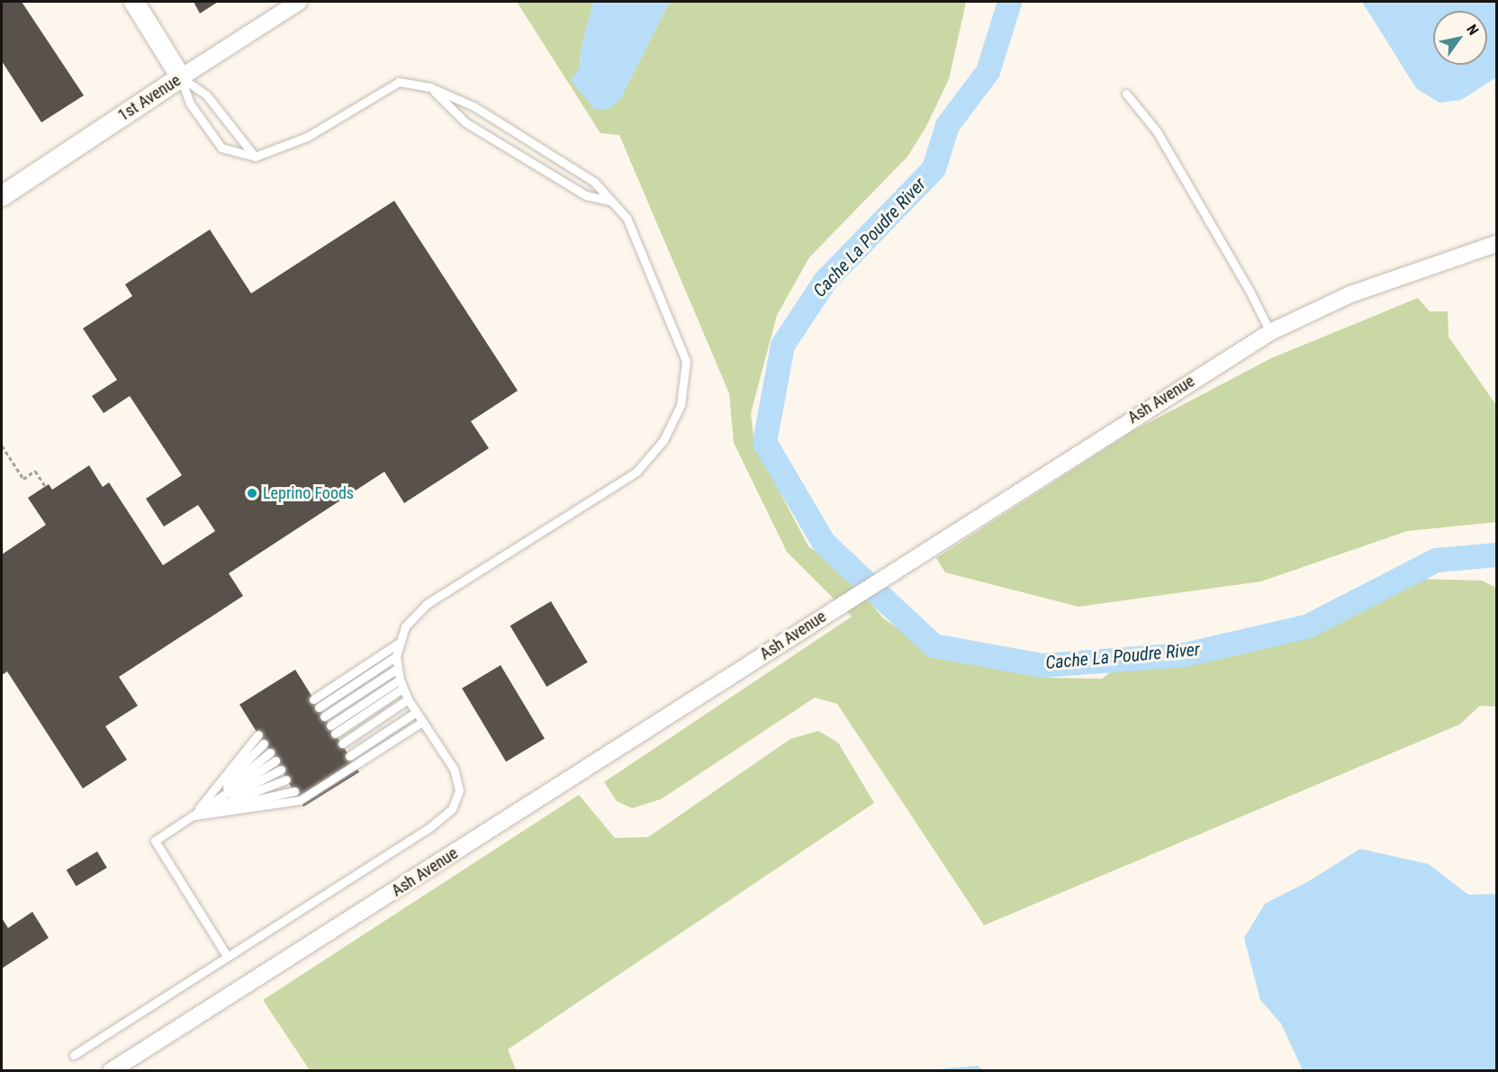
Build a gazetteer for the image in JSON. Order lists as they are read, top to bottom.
{
  "streets": {
    "street": ["1st Avenue", "Ash Avenue"]
  },
  "water": ["Cache La Poudre River"],
  "places": ["Leprino Foods"],
  "north": "top right"
}
